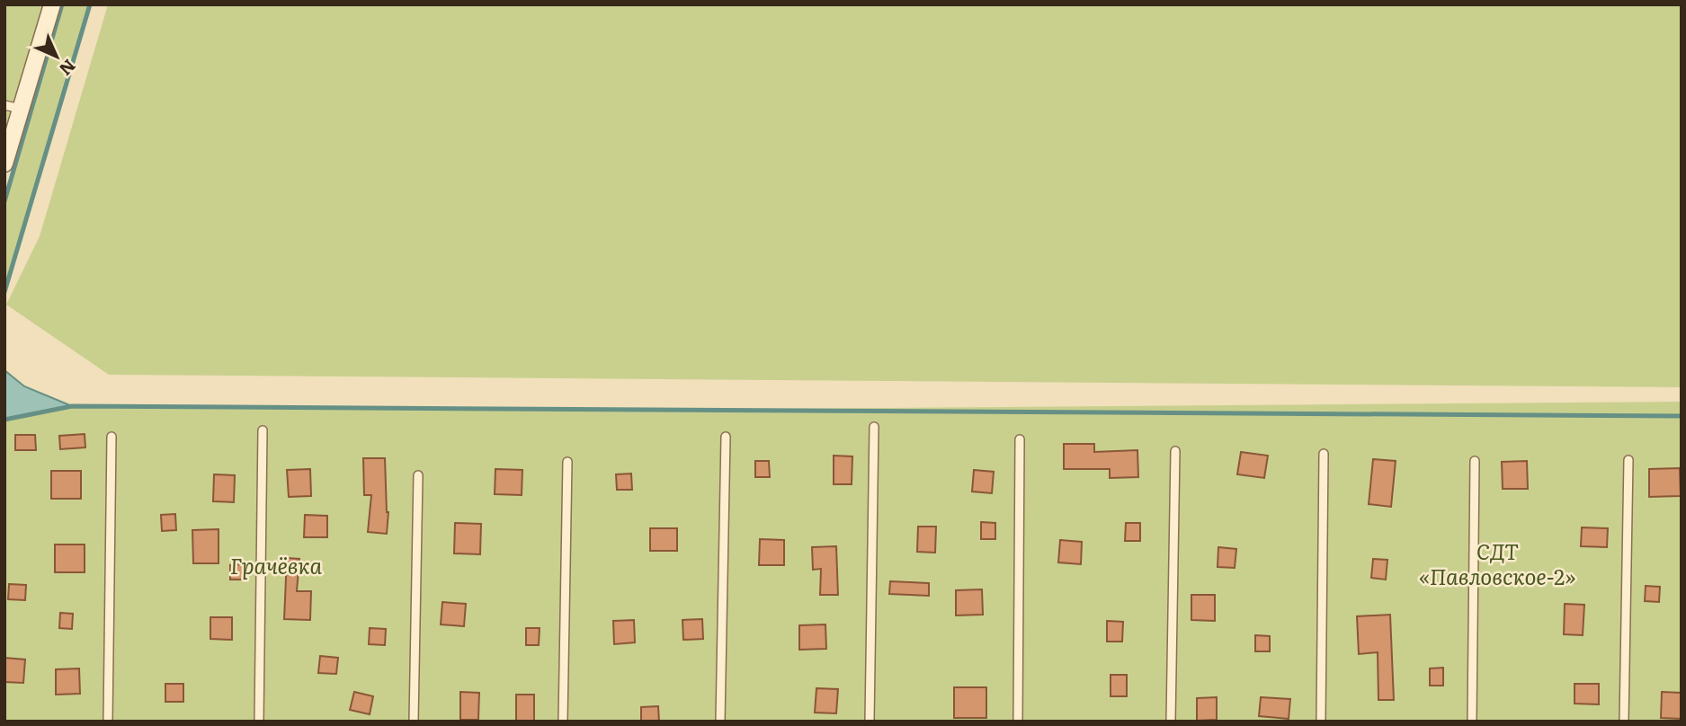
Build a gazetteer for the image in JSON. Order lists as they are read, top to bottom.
{
  "parks": ["СДТ «Павловское-2»", "Грачёвка"],
  "north": "bottom right"
}
